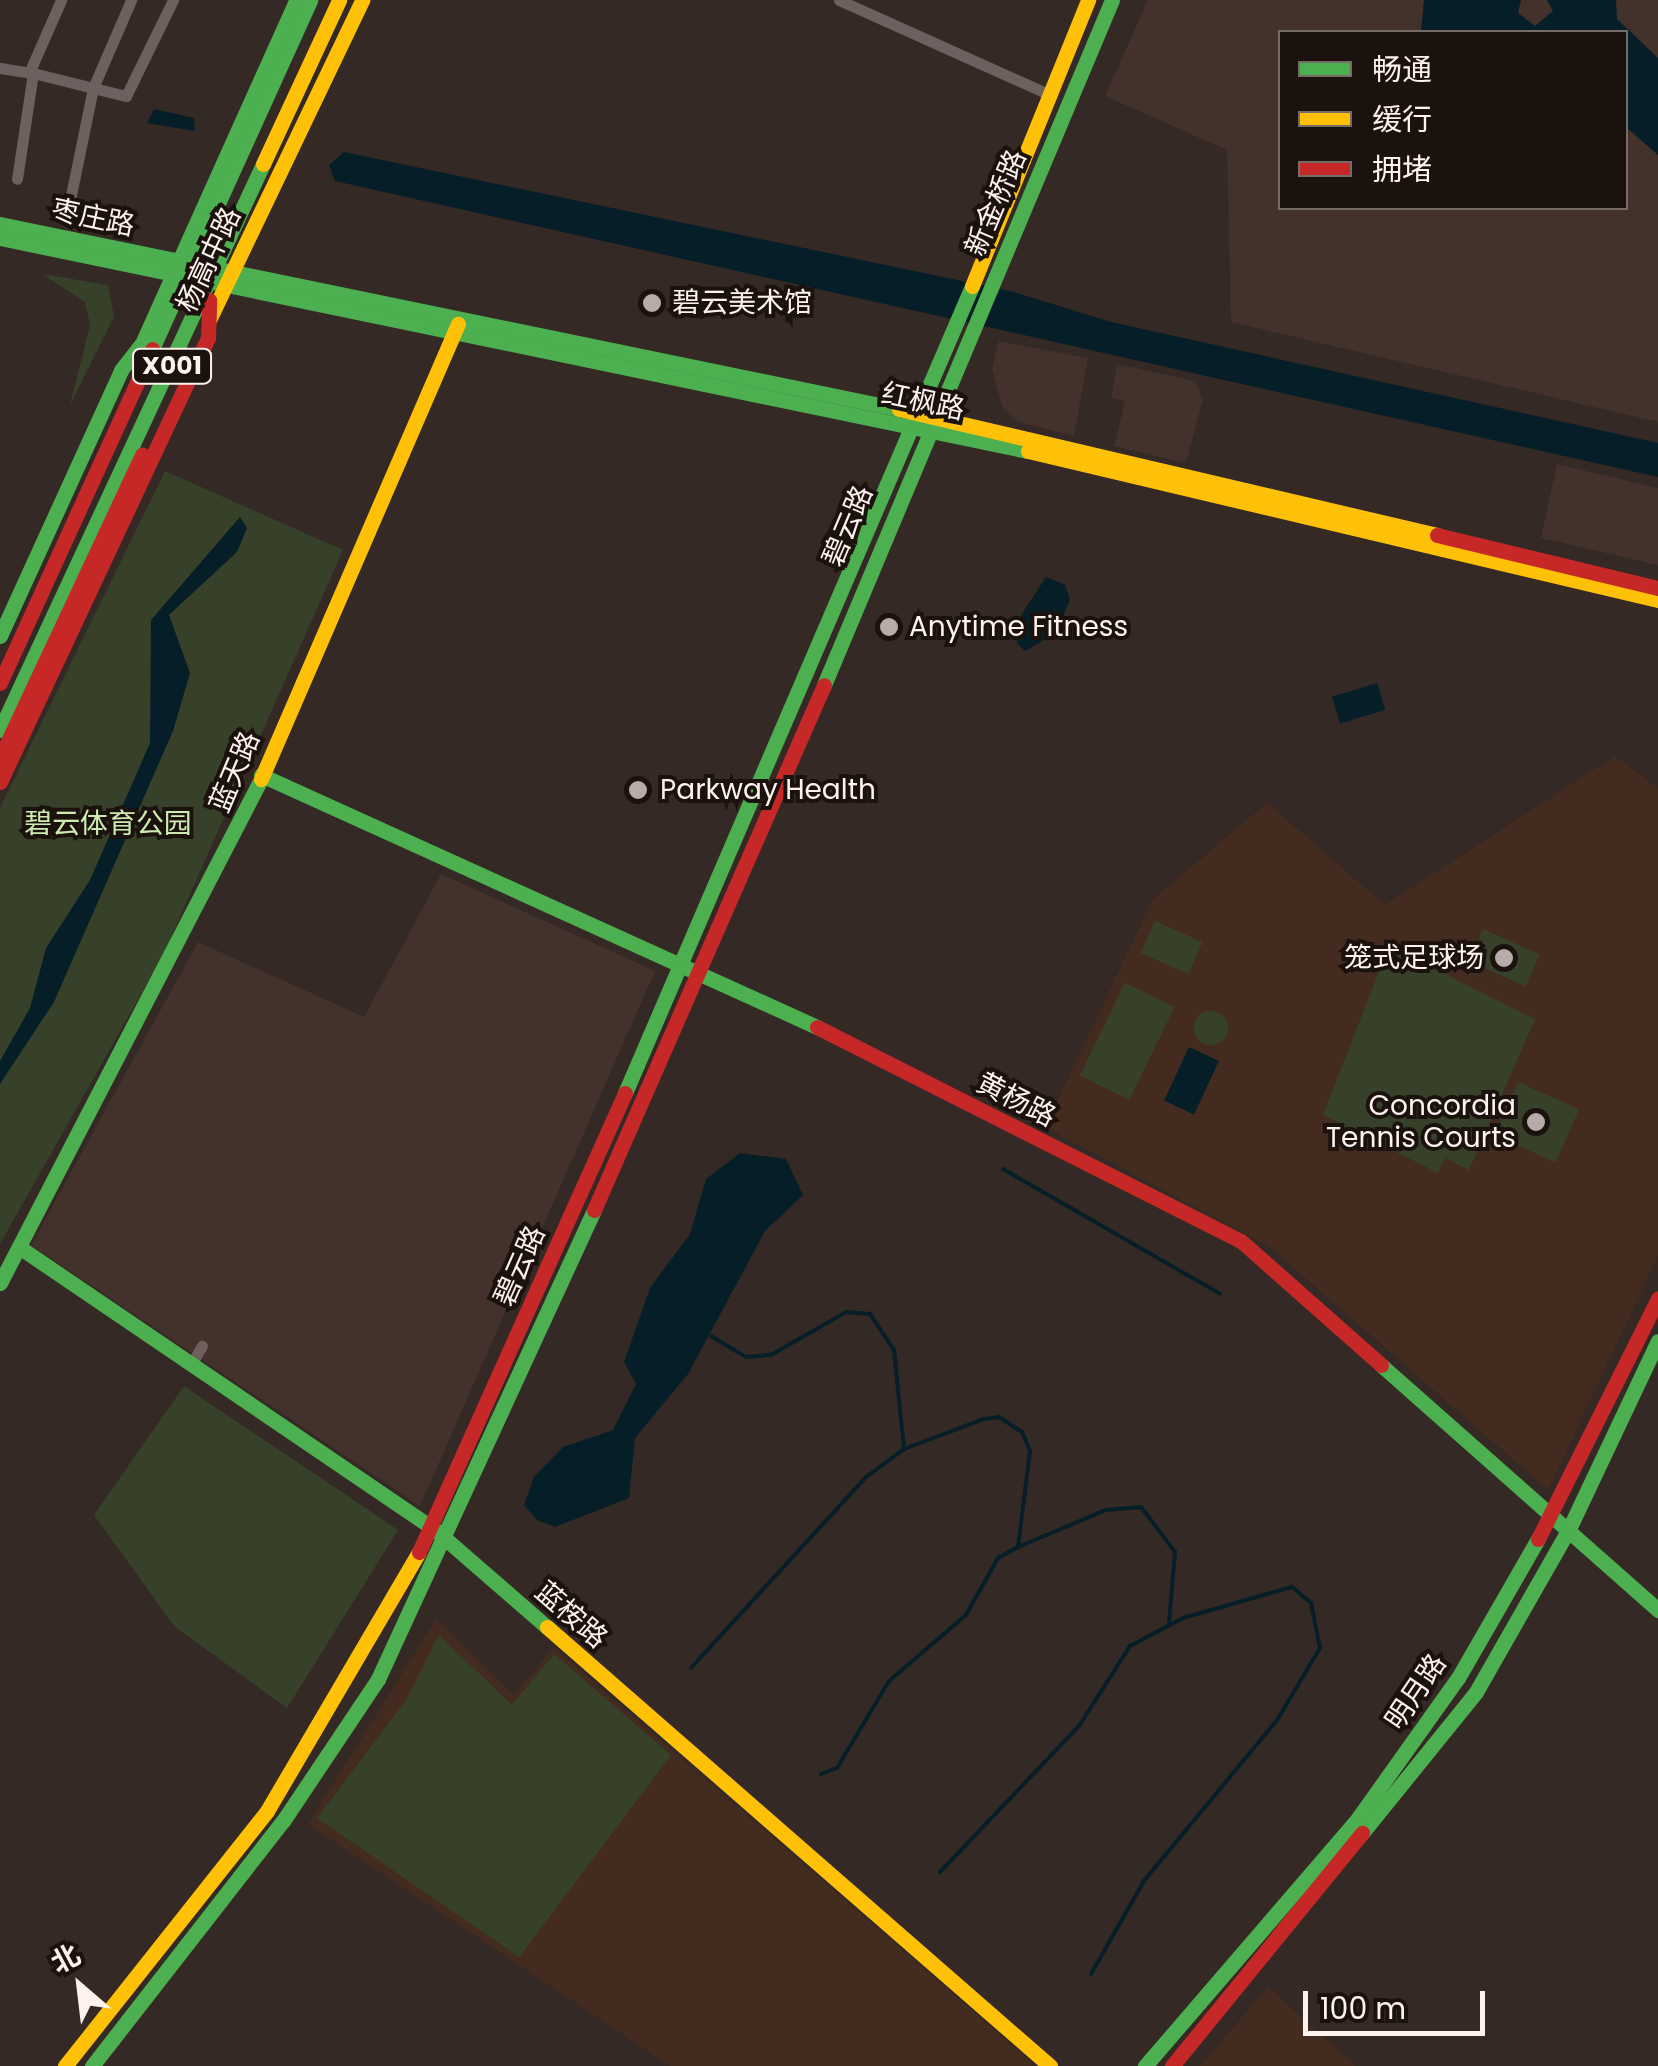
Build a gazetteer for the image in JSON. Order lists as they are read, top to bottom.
{
  "streets": {
    "main road": [
      "新金桥路",
      "枣庄路",
      "杨高中路",
      "X001",
      "红枫路",
      "碧云路",
      "蓝天路",
      "黄杨路",
      "蓝桉路",
      "明月路"
    ]
  },
  "crossings": [
    ["新金桥路", "红枫路"],
    ["新金桥路", "碧云路"],
    ["枣庄路", "杨高中路"],
    ["枣庄路", "红枫路"],
    ["杨高中路", "红枫路"],
    ["红枫路", "碧云路"],
    ["红枫路", "蓝天路"],
    ["碧云路", "黄杨路"],
    ["碧云路", "蓝桉路"],
    ["蓝天路", "黄杨路"],
    ["蓝天路", "蓝桉路"],
    ["黄杨路", "明月路"]
  ],
  "parks": ["碧云体育公园"],
  "places": [
    "碧云美术馆",
    "Anytime Fitness",
    "Parkway Health",
    "笼式足球场",
    "Concordia Tennis Courts"
  ],
  "legend": ["畅通", "缓行", "拥堵"],
  "scale_bar": "100 m",
  "north": "top left"
}
